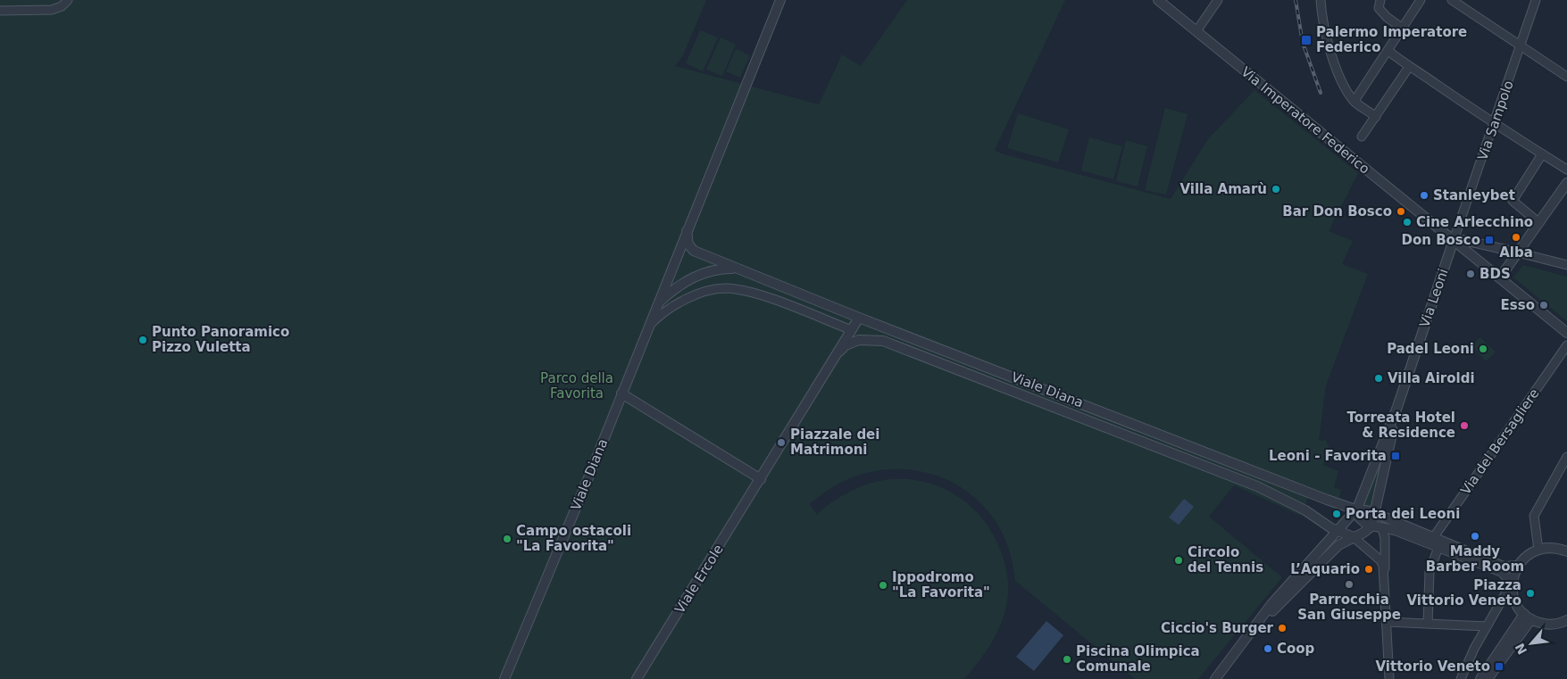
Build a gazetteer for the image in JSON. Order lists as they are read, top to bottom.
{
  "streets": {
    "street": [
      "Via Imperatore Federico",
      "Via Sampolo",
      "Via Leoni",
      "Viale Diana",
      "Via del Bersagliere",
      "Viale Ercole"
    ]
  },
  "crossings": [
    ["Via Imperatore Federico", "Via Sampolo"],
    ["Via Imperatore Federico", "Via Leoni"],
    ["Via Sampolo", "Via Leoni"],
    ["Via Leoni", "Viale Diana"],
    ["Viale Diana", "Via del Bersagliere"],
    ["Viale Diana", "Viale Ercole"]
  ],
  "parks": ["Parco della Favorita"],
  "places": {
    "transit": [
      "Palermo Imperatore Federico",
      "Don Bosco",
      "Leoni - Favorita",
      "Vittorio Veneto"
    ],
    "other": [
      "Villa Amarù",
      "Stanleybet",
      "Bar Don Bosco",
      "Cine Arlecchino",
      "Alba",
      "BDS",
      "Esso",
      "Punto Panoramico Pizzo Vuletta",
      "Padel Leoni",
      "Villa Airoldi",
      "Torreata Hotel & Residence",
      "Piazzale dei Matrimoni",
      "Porta dei Leoni",
      "Maddy Barber Room",
      "Campo ostacoli \"La Favorita\"",
      "Circolo del Tennis",
      "L’Aquario",
      "Parrocchia San Giuseppe",
      "Ippodromo \"La Favorita\"",
      "Piazza Vittorio Veneto",
      "Ciccio's Burger",
      "Coop",
      "Piscina Olimpica Comunale"
    ]
  },
  "north": "bottom left"
}
